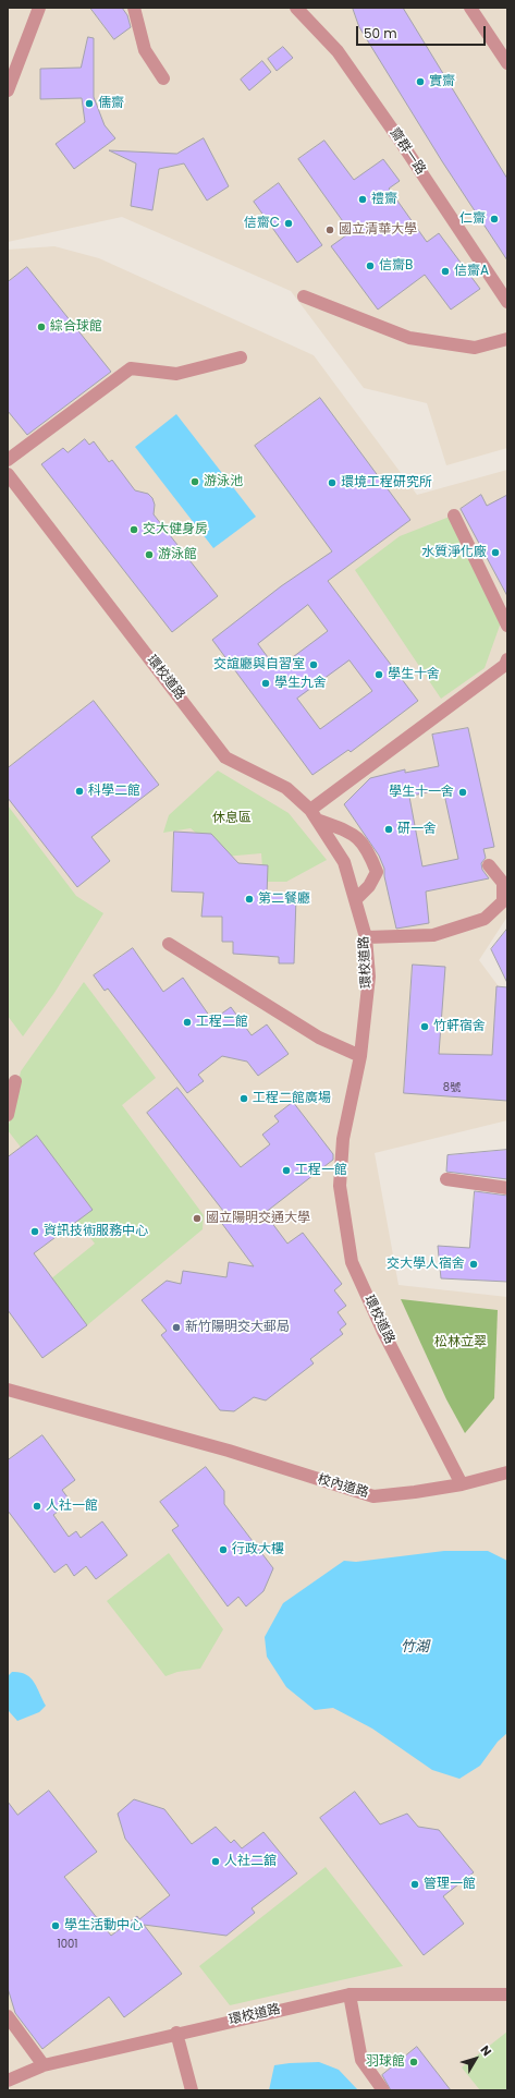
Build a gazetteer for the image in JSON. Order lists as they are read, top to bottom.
{
  "streets": {
    "lane": ["齋群一路", "環校道路", "校內道路"]
  },
  "crossings": [
    ["環校道路", "校內道路"]
  ],
  "water": ["竹湖"],
  "parks": ["休息區", "松林立翠"],
  "places": [
    "實齋",
    "儒齋",
    "禮齋",
    "仁齋",
    "信齋C",
    "國立清華大學",
    "信齋B",
    "信齋A",
    "綜合球館",
    "游泳池",
    "環境工程研究所",
    "交大健身房",
    "水質淨化廠",
    "游泳館",
    "交誼廳與自習室",
    "學生十舍",
    "學生九舍",
    "科學二館",
    "學生十一舍",
    "研一舍",
    "第二餐廳",
    "工程二館",
    "竹軒宿舍",
    "工程二館廣場",
    "工程一館",
    "國立陽明交通大學",
    "資訊技術服務中心",
    "交大學人宿舍",
    "新竹陽明交大郵局",
    "人社一館",
    "行政大樓",
    "人社二舘",
    "管理一館",
    "學生活動中心",
    "羽球館"
  ],
  "house_numbers": ["8號", "1001"],
  "scale_bar": "50 m",
  "north": "top right"
}
